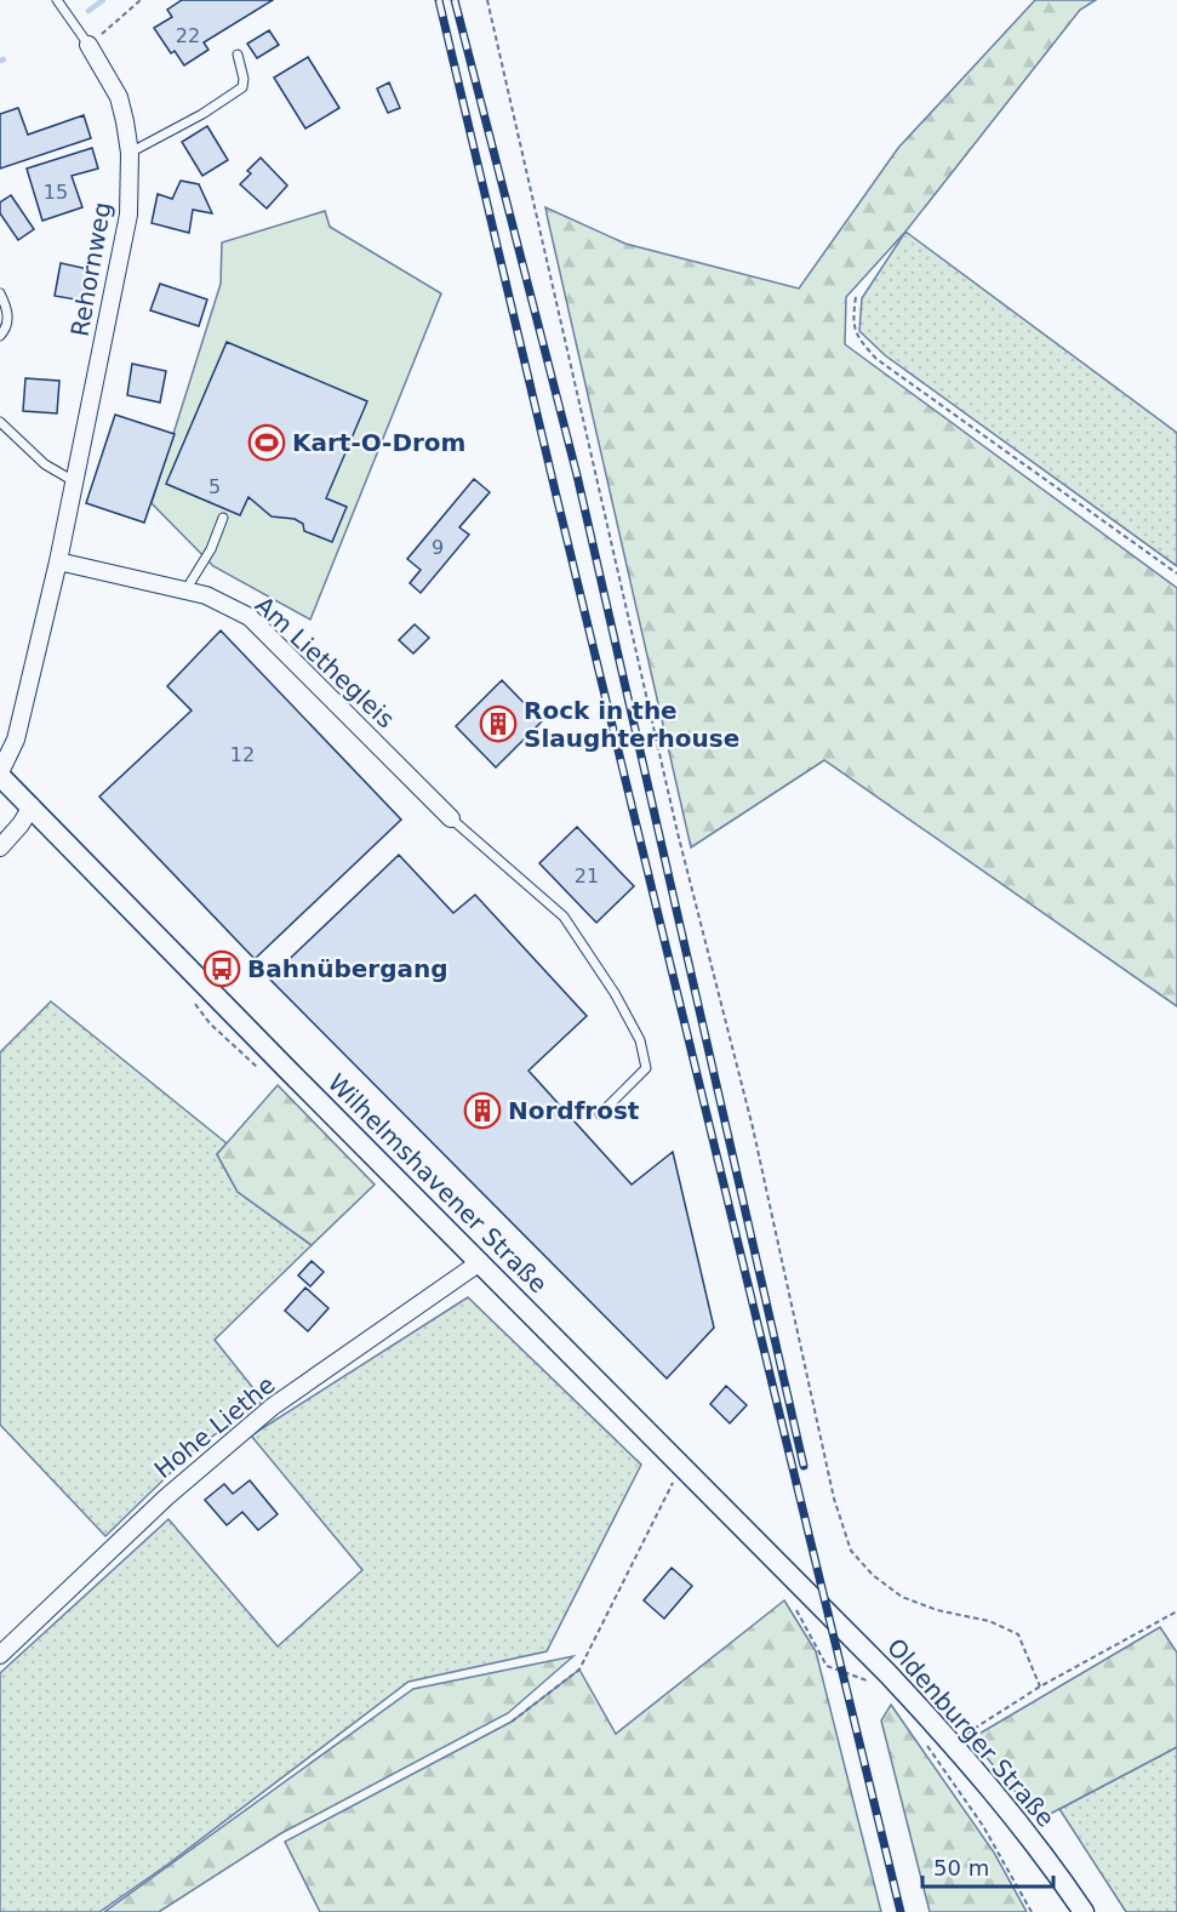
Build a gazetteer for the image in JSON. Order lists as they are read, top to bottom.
{
  "streets": {
    "street": [
      "Rehornweg",
      "Am Liethegleis",
      "Wilhelmshavener Straße",
      "Hohe Liethe",
      "Oldenburger Straße"
    ]
  },
  "crossings": [
    ["Rehornweg", "Am Liethegleis"],
    ["Wilhelmshavener Straße", "Hohe Liethe"],
    ["Wilhelmshavener Straße", "Oldenburger Straße"]
  ],
  "places": {
    "sports": ["Kart-O-Drom"],
    "building": ["Rock in the Slaughterhouse", "Nordfrost"],
    "bus stop": ["Bahnübergang"]
  },
  "house_numbers": [
    "22",
    "15",
    "5",
    "9",
    "12",
    "21"
  ],
  "scale_bar": "50 m"
}
